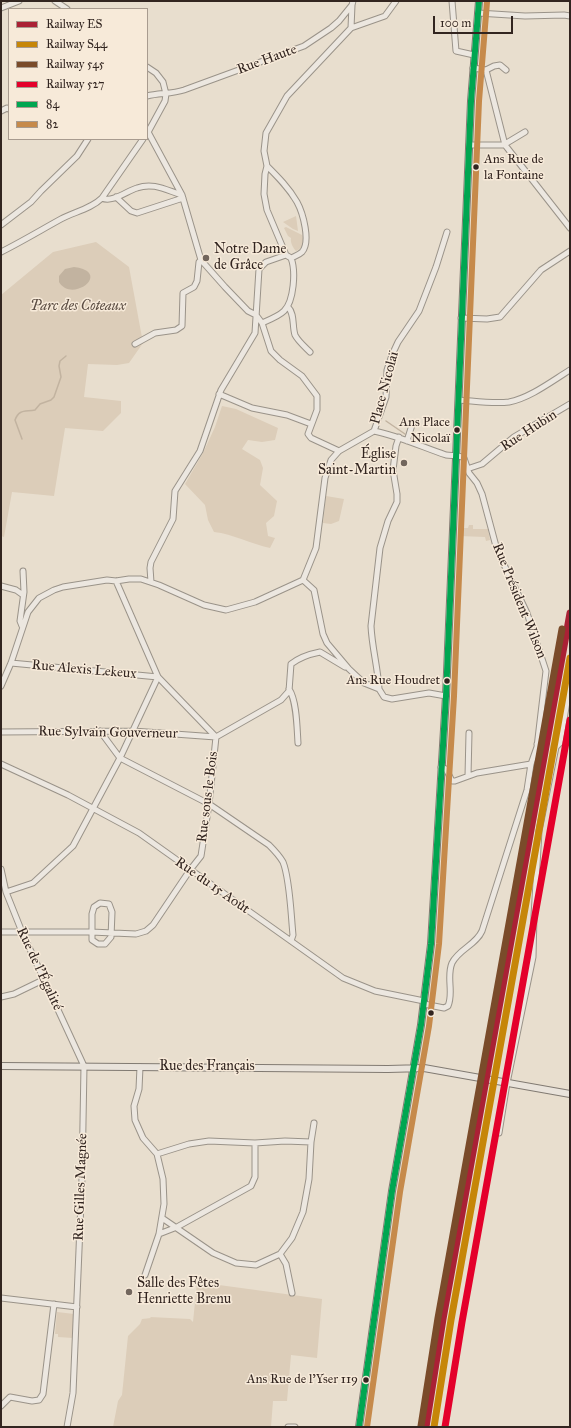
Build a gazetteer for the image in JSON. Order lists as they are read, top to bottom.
{
  "streets": {
    "main road": ["Rue des Français"],
    "street": [
      "Rue Haute",
      "Place Nicolaï",
      "Rue Hubin",
      "Rue Président Wilson",
      "Rue Alexis Lekeux",
      "Rue Sylvain Gouverneur",
      "Rue sous le Bois",
      "Rue du 15 Août",
      "Rue de l'Égalité",
      "Rue Gilles Magnée"
    ]
  },
  "crossings": [
    ["Place Nicolaï", "Rue Président Wilson"],
    ["Rue Hubin", "Rue Président Wilson"],
    ["Rue Président Wilson", "Rue du 15 Août"],
    ["Rue Sylvain Gouverneur", "Rue sous le Bois"],
    ["Rue sous le Bois", "Rue du 15 Août"],
    ["Rue de l'Égalité", "Rue des Français"],
    ["Rue de l'Égalité", "Rue Gilles Magnée"],
    ["Rue des Français", "Rue Gilles Magnée"]
  ],
  "parks": ["Parc des Coteaux"],
  "places": [
    "Ans Rue de la Fontaine",
    "Notre Dame de Grâce",
    "Ans Place Nicolaï",
    "Église Saint-Martin",
    "Ans Rue Houdret",
    "Salle des Fêtes Henriette Brenu",
    "Ans Rue de l'Yser 119"
  ],
  "lines": [
    "transit line 84",
    "transit line 82",
    "rail line ES",
    "rail line 545",
    "rail line S44",
    "rail line 527"
  ],
  "legend": [
    "Railway ES",
    "Railway S44",
    "Railway 545",
    "Railway 527",
    "84",
    "82"
  ],
  "scale_bar": "100 m"
}
